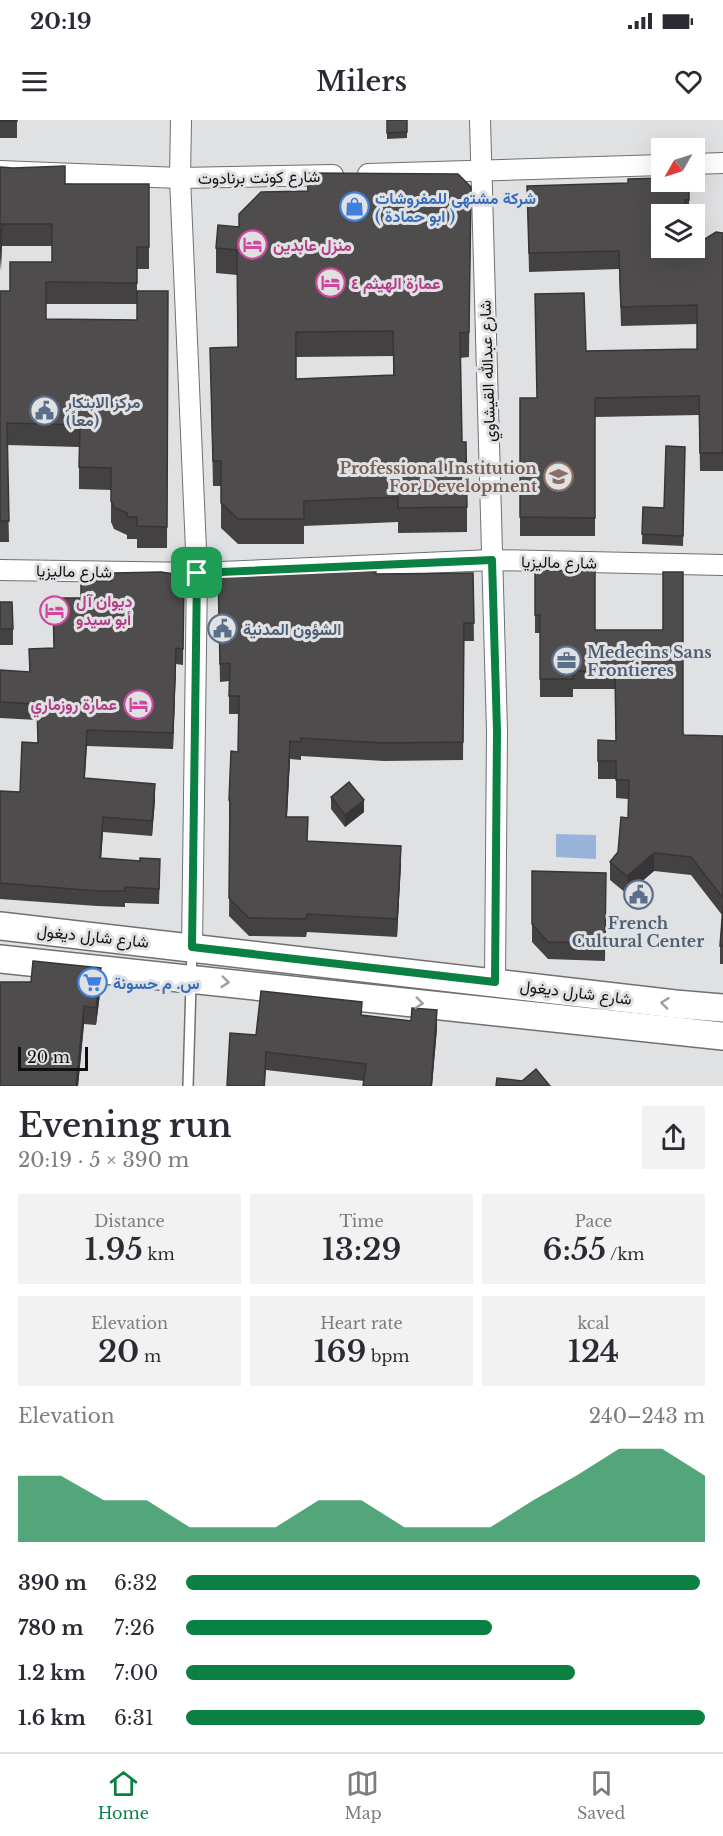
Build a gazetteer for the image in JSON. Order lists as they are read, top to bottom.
{
  "streets": {
    "main road": ["شارع شارل ديغول"],
    "street": ["شارع كونت برنادوت", "شارع عبدالله القيشاوي", "شارع ماليزيا"]
  },
  "crossings": [
    ["شارع كونت برنادوت", "شارع عبدالله القيشاوي"],
    ["شارع عبدالله القيشاوي", "شارع ماليزيا"],
    ["شارع عبدالله القيشاوي", "شارع شارل ديغول"]
  ],
  "places": {
    "shop": ["شركة مشتهى للمفروشات ( ابو حمادة )"],
    "hotel": [
      "منزل عابدين",
      "عمارة الهيثم ٤",
      "ديوان آل أبو سيدو",
      "عمارة روزماري"
    ],
    "public building": ["مركز الابتكار (معاً)", "الشؤون المدنية", "French Cultural Center"],
    "school or university": ["Professional Institution For Development"],
    "office": ["Medecins Sans Frontieres"],
    "supermarket": ["س. م حسونة"]
  },
  "scale_bar": "20 m",
  "north": "bottom left",
  "page": {
    "status": "20:19",
    "header": "Milers",
    "scale": "20 m",
    "heading": ["Evening run", "20:19 · 5 × 390 m"],
    "stats": [
      ["Distance", "1.95 km"],
      ["Time", "13:29"],
      ["Pace", "6:55 /km"],
      ["Elevation", "20 m"],
      ["Heart rate", "169 bpm"],
      ["kcal", "124"]
    ],
    "chart": ["Elevation", "240–243 m"],
    "list": [
      {
        "name": "390 m",
        "note": "6:32"
      },
      {
        "name": "780 m",
        "note": "7:26"
      },
      {
        "name": "1.2 km",
        "note": "7:00"
      },
      {
        "name": "1.6 km",
        "note": "6:31"
      }
    ],
    "tabs": ["Home", "Map", "Saved"]
  }
}
